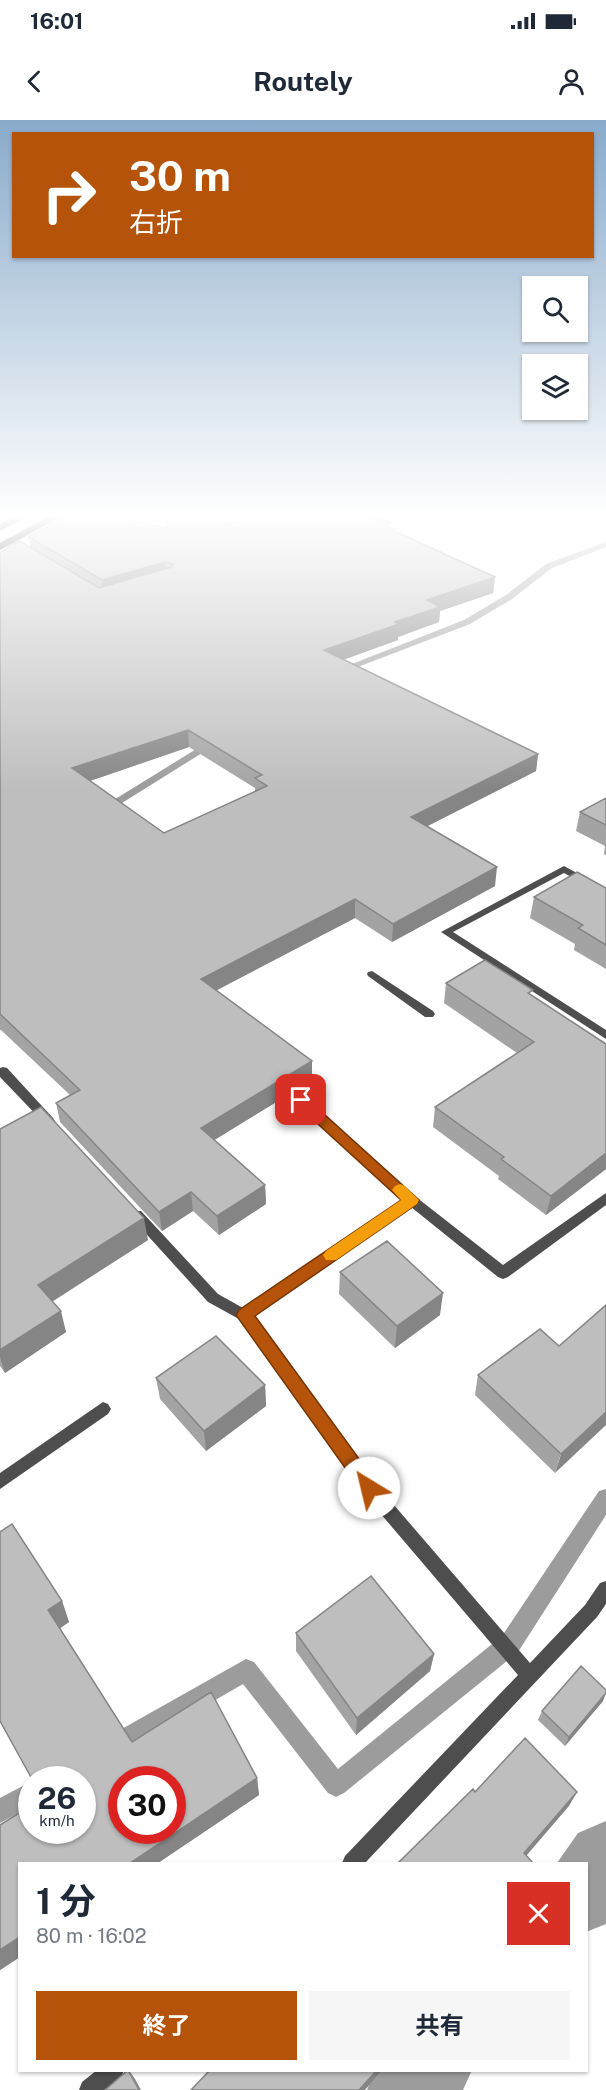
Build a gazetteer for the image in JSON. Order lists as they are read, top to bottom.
{
  "page": {
    "status": "16:01",
    "header": "Routely",
    "turn": ["30 m", "右折"],
    "speed": "26 km/h",
    "limit": "30",
    "heading": ["1 分", "80 m · 16:02"],
    "buttons": ["終了", "共有"]
  }
}
